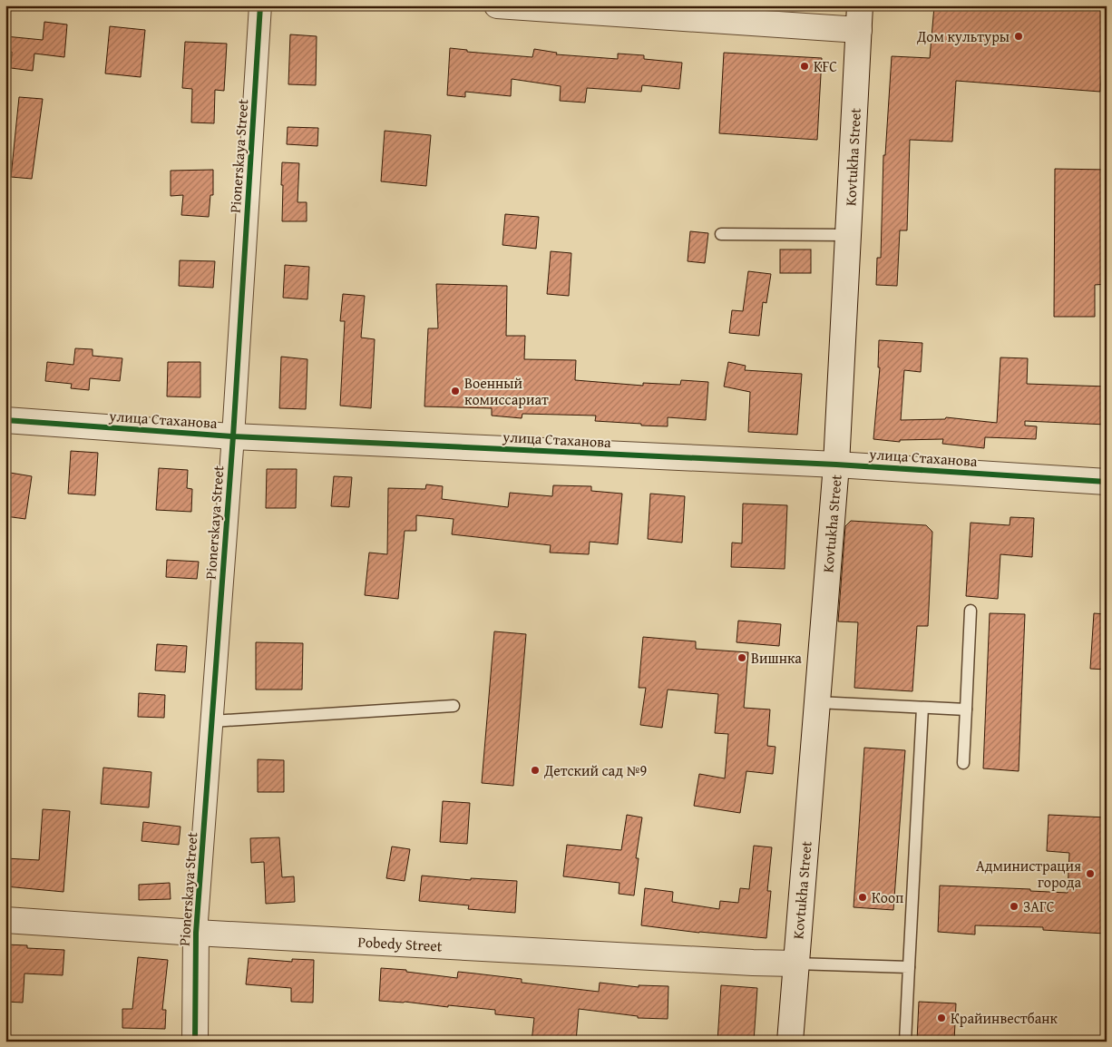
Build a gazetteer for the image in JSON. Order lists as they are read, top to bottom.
{
  "streets": {
    "street": [
      "Pionerskaya Street",
      "Kovtukha Street",
      "улица Стаханова",
      "Pobedy Street"
    ]
  },
  "crossings": [
    ["Pionerskaya Street", "улица Стаханова"],
    ["Pionerskaya Street", "Pobedy Street"],
    ["Kovtukha Street", "улица Стаханова"],
    ["Kovtukha Street", "Pobedy Street"]
  ],
  "places": [
    "Дом культуры",
    "KFC",
    "Военный комиссариат",
    "Вишнка",
    "Детский сад №9",
    "Администрация города",
    "Кооп",
    "ЗАГС",
    "Крайинвестбанк"
  ]
}
